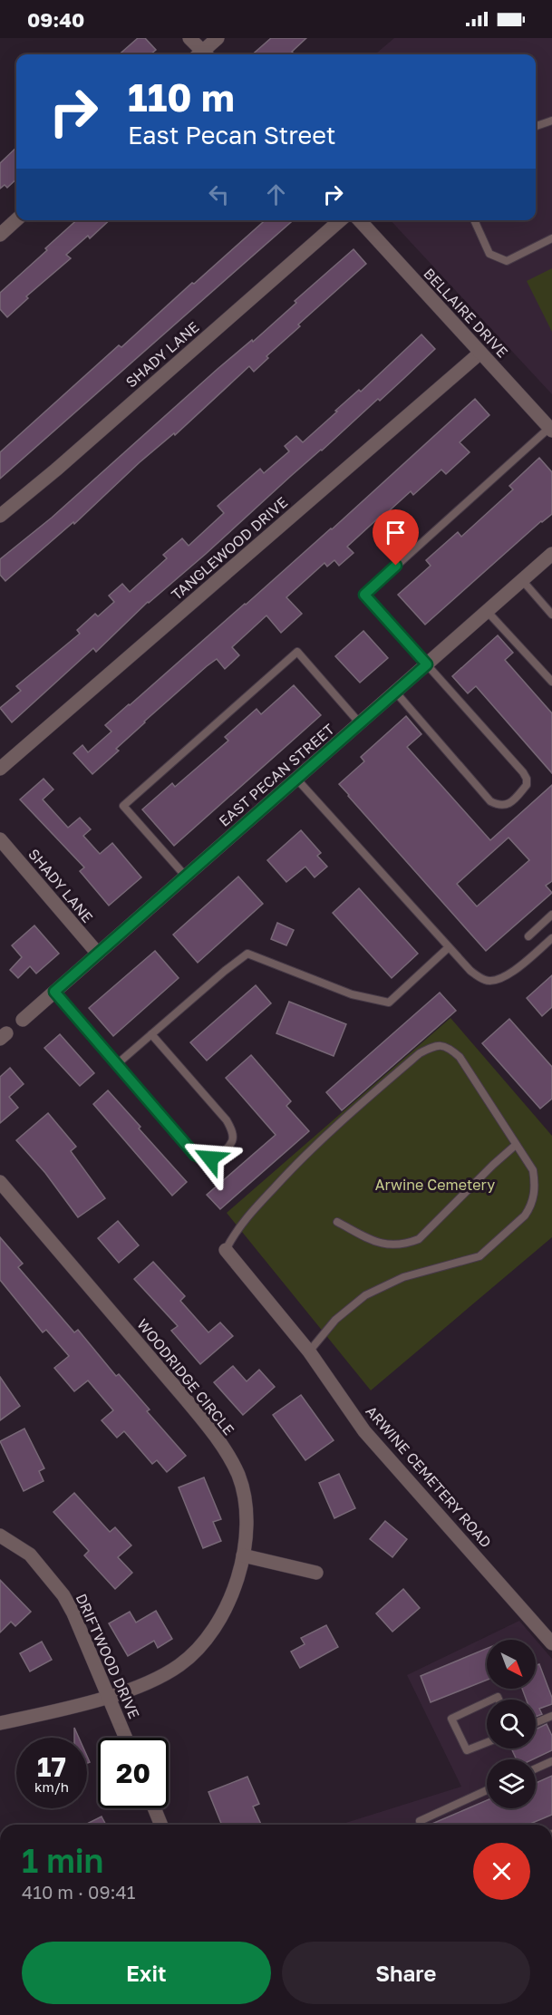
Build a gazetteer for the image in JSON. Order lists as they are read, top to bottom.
{
  "streets": {
    "street": [
      "BELLAIRE DRIVE",
      "SHADY LANE",
      "TANGLEWOOD DRIVE",
      "EAST PECAN STREET",
      "WOODRIDGE CIRCLE",
      "ARWINE CEMETERY ROAD",
      "DRIFTWOOD DRIVE"
    ]
  },
  "crossings": [
    ["BELLAIRE DRIVE", "TANGLEWOOD DRIVE"],
    ["SHADY LANE", "EAST PECAN STREET"],
    ["WOODRIDGE CIRCLE", "DRIFTWOOD DRIVE"]
  ],
  "parks": ["Arwine Cemetery"],
  "north": "bottom right",
  "page": {
    "status": "09:40",
    "turn": ["110 m", "East Pecan Street"],
    "speed": "17 km/h",
    "limit": "20",
    "heading": ["1 min", "410 m · 09:41"],
    "buttons": ["Exit", "Share"]
  }
}
